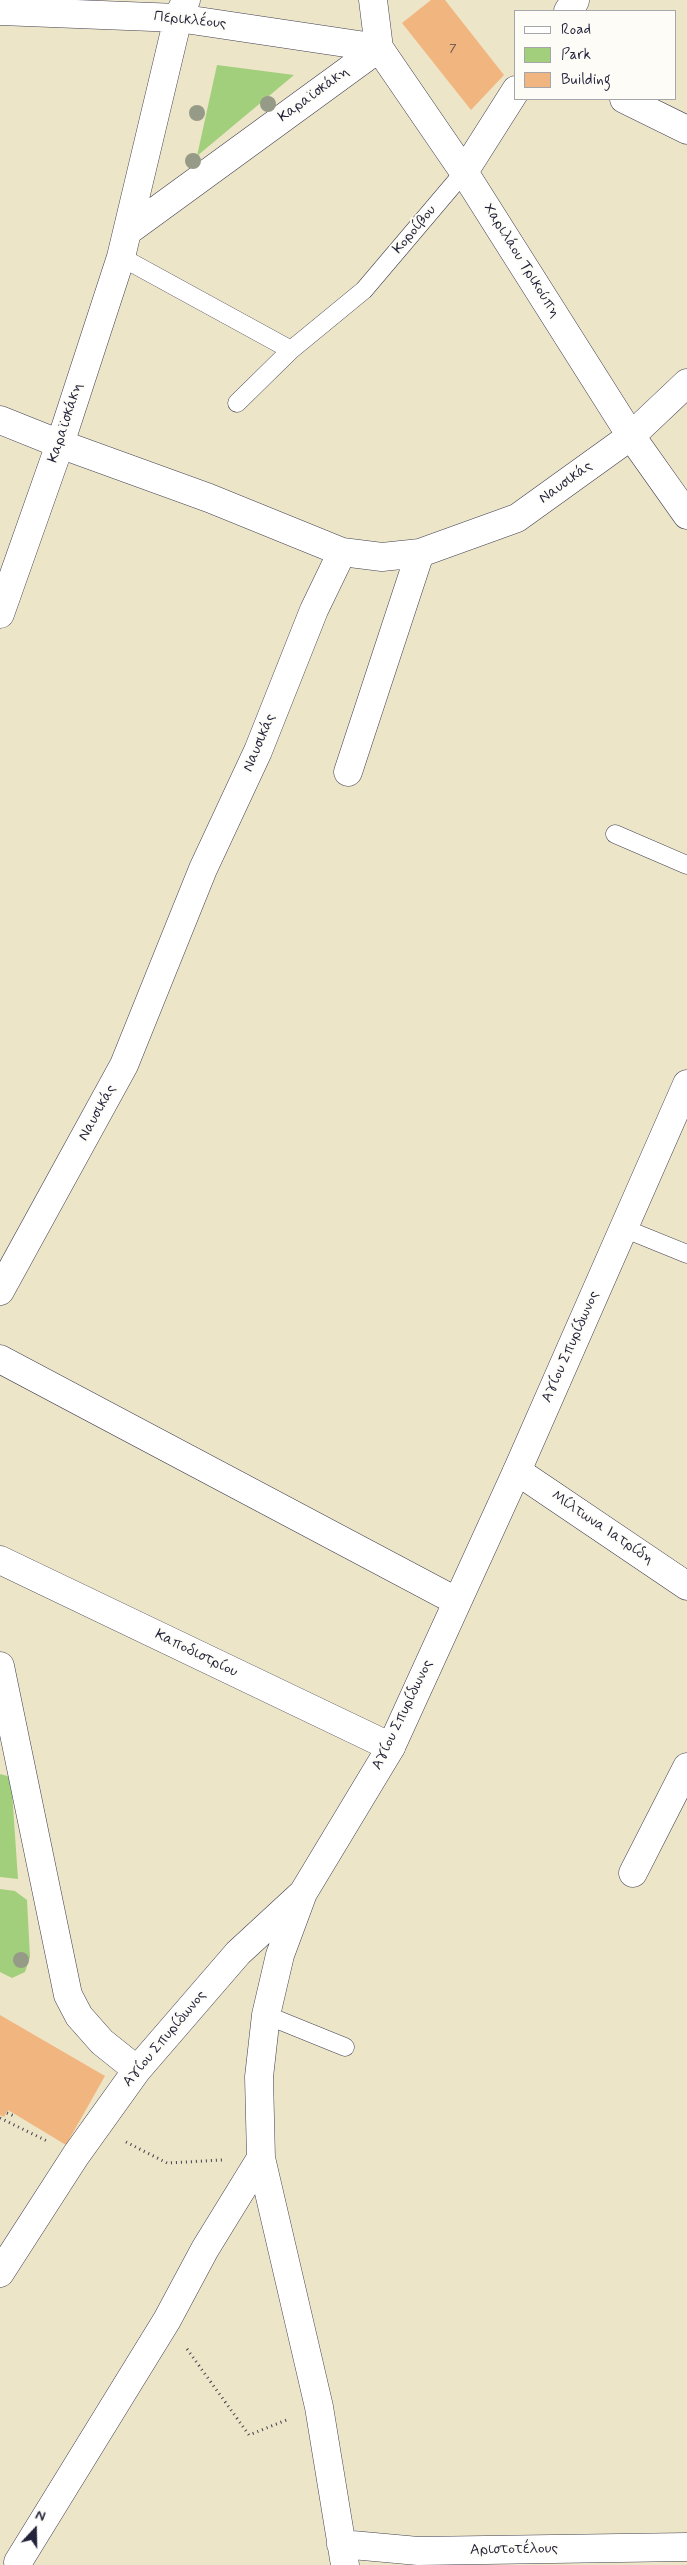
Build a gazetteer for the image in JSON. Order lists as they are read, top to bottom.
{
  "streets": {
    "street": [
      "Περικλέους",
      "Καραϊσκάκη",
      "Κοροίβου",
      "Χαριλάου Τρικούπη",
      "Ναυσικάς",
      "Αγίου Σπυρίδωνος",
      "Μίλτωνα Ιατρίδη",
      "Καποδιστρίου",
      "Αριστοτέλους"
    ]
  },
  "crossings": [
    ["Περικλέους", "Καραϊσκάκη"],
    ["Περικλέους", "Χαριλάου Τρικούπη"],
    ["Καραϊσκάκη", "Χαριλάου Τρικούπη"],
    ["Κοροίβου", "Χαριλάου Τρικούπη"],
    ["Χαριλάου Τρικούπη", "Ναυσικάς"],
    ["Αγίου Σπυρίδωνος", "Μίλτωνα Ιατρίδη"],
    ["Αγίου Σπυρίδωνος", "Καποδιστρίου"]
  ],
  "house_numbers": ["7"],
  "legend": ["Road", "Park", "Building"],
  "north": "top"
}
